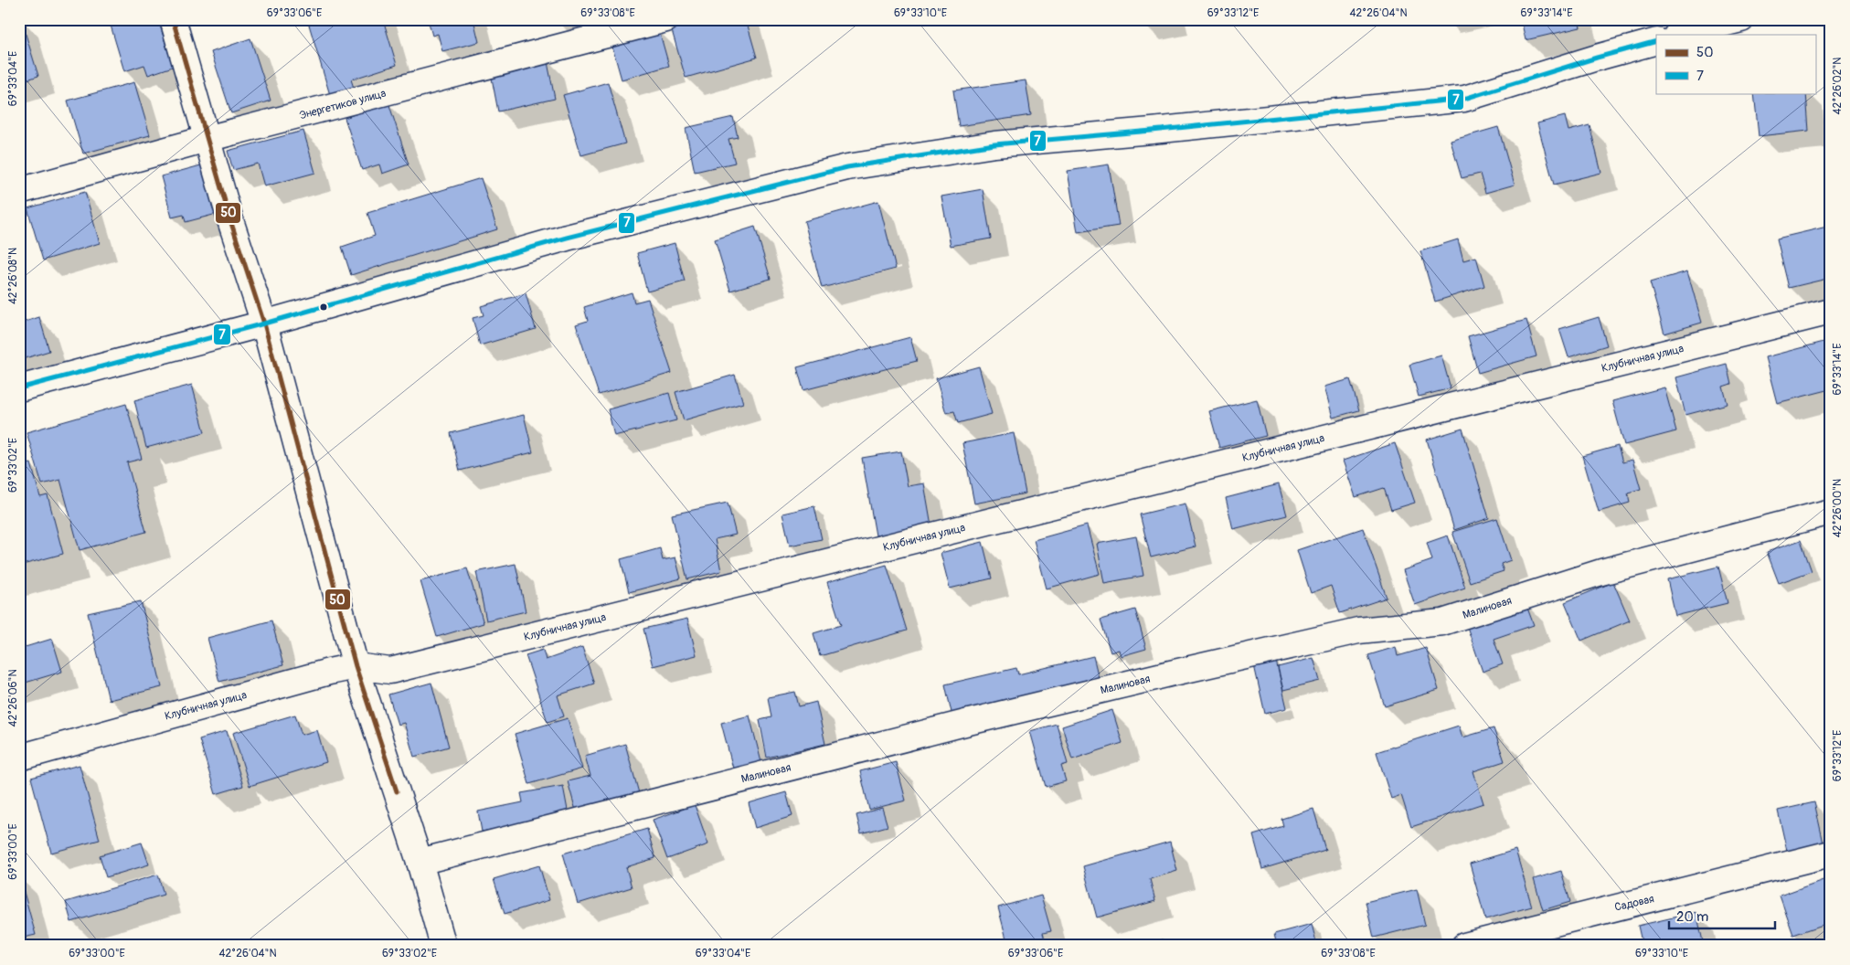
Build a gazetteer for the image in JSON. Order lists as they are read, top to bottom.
{
  "streets": {
    "street": [
      "Энергетиков улица",
      "Клубничная улица",
      "Малиновая",
      "Садовая"
    ]
  },
  "lines": ["transit line 50", "transit line 7"],
  "legend": ["50", "7"],
  "scale_bar": "20 m",
  "coordinates": [
    "69°33'06\"E",
    "69°33'08\"E",
    "69°33'10\"E",
    "69°33'12\"E",
    "42°26'04\"N",
    "69°33'14\"E",
    "69°33'04\"E",
    "42°26'02\"N",
    "42°26'08\"N",
    "69°33'02\"E",
    "42°26'00\"N",
    "42°26'06\"N",
    "69°33'00\"E"
  ]
}
